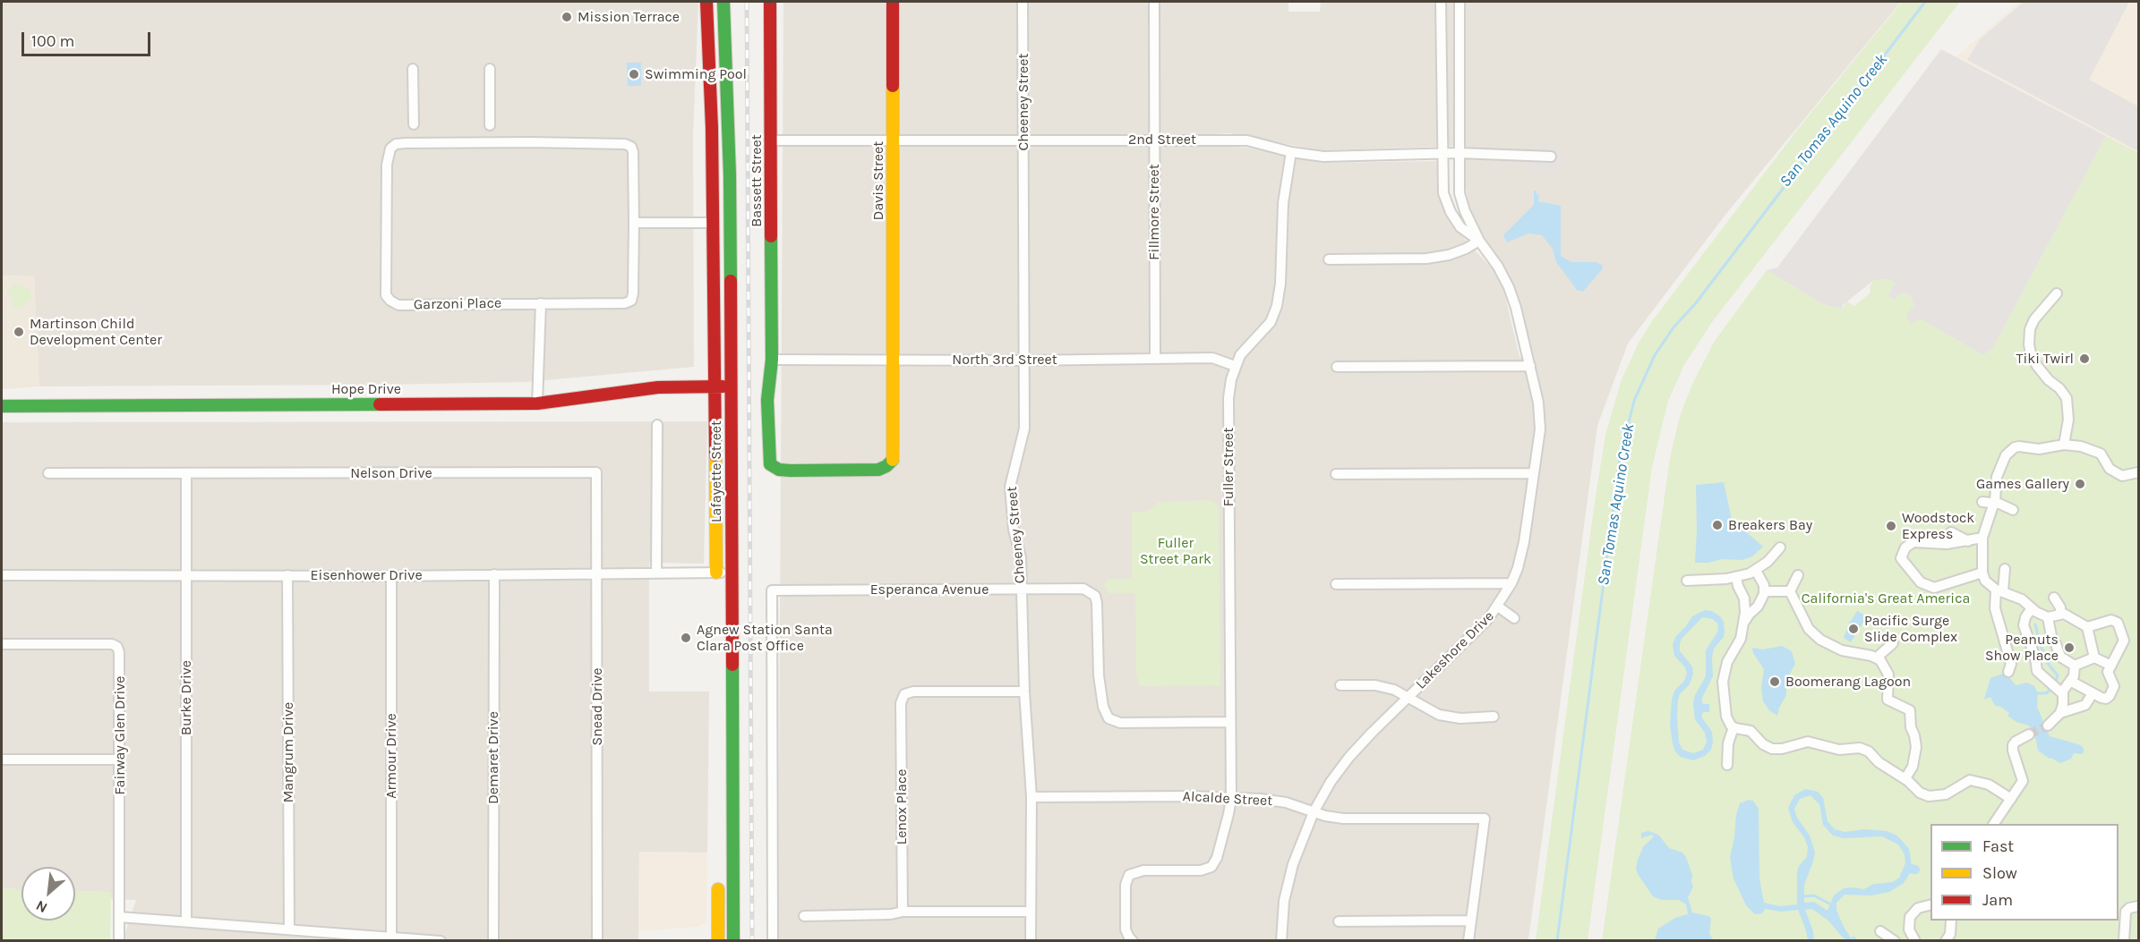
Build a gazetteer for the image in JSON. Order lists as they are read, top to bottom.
{
  "streets": {
    "street": [
      "Cheeney Street",
      "2nd Street",
      "Bassett Street",
      "Davis Street",
      "Fillmore Street",
      "Garzoni Place",
      "North 3rd Street",
      "Hope Drive",
      "Fuller Street",
      "Lafayette Street",
      "Nelson Drive",
      "Eisenhower Drive",
      "Esperanca Avenue",
      "Lakeshore Drive",
      "Burke Drive",
      "Snead Drive",
      "Fairway Glen Drive",
      "Mangrum Drive",
      "Armour Drive",
      "Demaret Drive",
      "Alcalde Street",
      "Lenox Place"
    ]
  },
  "crossings": [
    ["Cheeney Street", "2nd Street"],
    ["Cheeney Street", "North 3rd Street"],
    ["Cheeney Street", "Esperanca Avenue"],
    ["Cheeney Street", "Alcalde Street"],
    ["Cheeney Street", "Lenox Place"],
    ["2nd Street", "Bassett Street"],
    ["2nd Street", "Davis Street"],
    ["2nd Street", "Fillmore Street"],
    ["2nd Street", "Fuller Street"],
    ["2nd Street", "Lakeshore Drive"],
    ["Bassett Street", "Davis Street"],
    ["Bassett Street", "North 3rd Street"],
    ["Davis Street", "North 3rd Street"],
    ["Fillmore Street", "North 3rd Street"],
    ["North 3rd Street", "Fuller Street"],
    ["Hope Drive", "Lafayette Street"],
    ["Fuller Street", "Esperanca Avenue"],
    ["Fuller Street", "Alcalde Street"],
    ["Lafayette Street", "Eisenhower Drive"],
    ["Nelson Drive", "Burke Drive"],
    ["Nelson Drive", "Snead Drive"],
    ["Eisenhower Drive", "Burke Drive"],
    ["Eisenhower Drive", "Snead Drive"],
    ["Eisenhower Drive", "Mangrum Drive"],
    ["Eisenhower Drive", "Armour Drive"],
    ["Eisenhower Drive", "Demaret Drive"],
    ["Lakeshore Drive", "Alcalde Street"]
  ],
  "water": ["San Tomas Aquino Creek"],
  "parks": ["Fuller Street Park", "California's Great America"],
  "places": [
    "Mission Terrace",
    "Swimming Pool",
    "Martinson Child Development Center",
    "Tiki Twirl",
    "Games Gallery",
    "Breakers Bay",
    "Woodstock Express",
    "Pacific Surge Slide Complex",
    "Agnew Station Santa Clara Post Office",
    "Peanuts Show Place",
    "Boomerang Lagoon"
  ],
  "legend": ["Fast", "Slow", "Jam"],
  "scale_bar": "100 m",
  "north": "bottom left"
}
